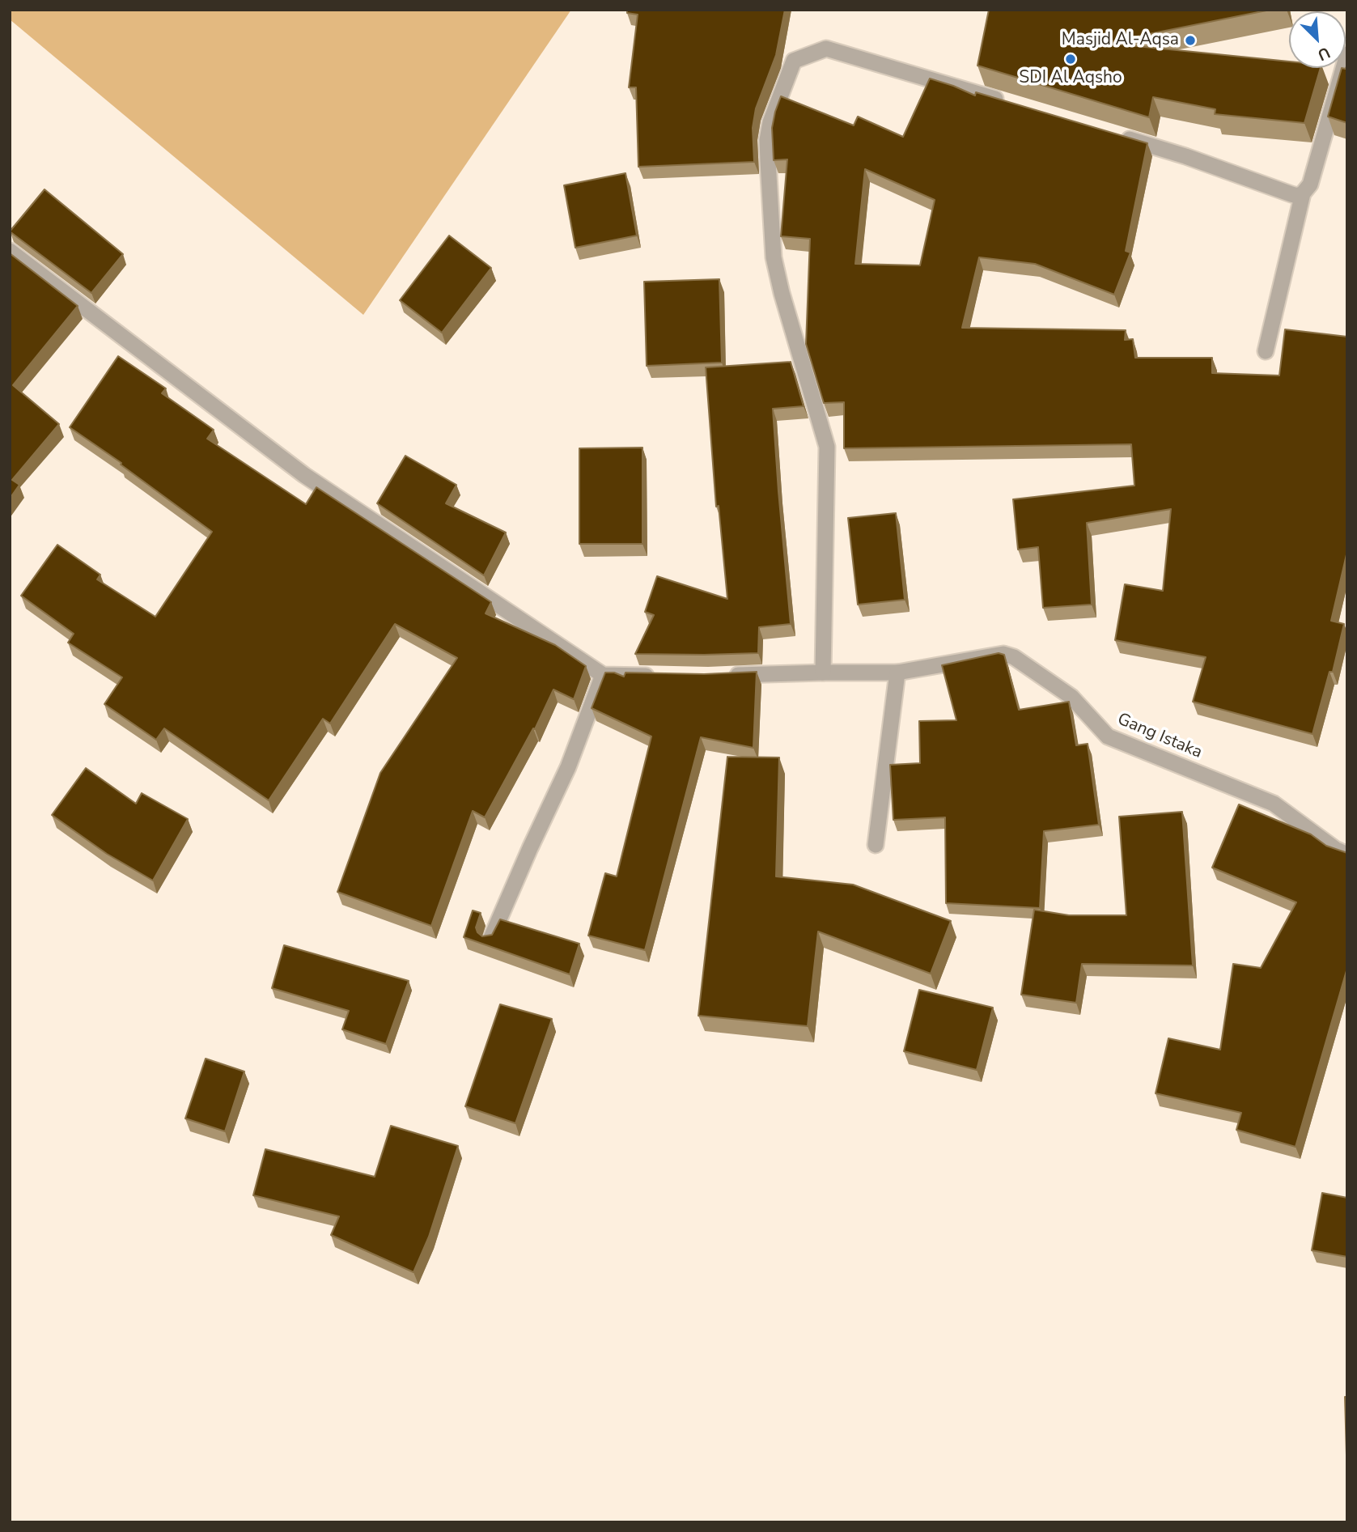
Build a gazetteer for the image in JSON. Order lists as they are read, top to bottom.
{
  "streets": {
    "street": ["Gang Istaka"]
  },
  "places": ["Masjid Al-Aqsa", "SDI Al Aqsho"],
  "north": "bottom right"
}
